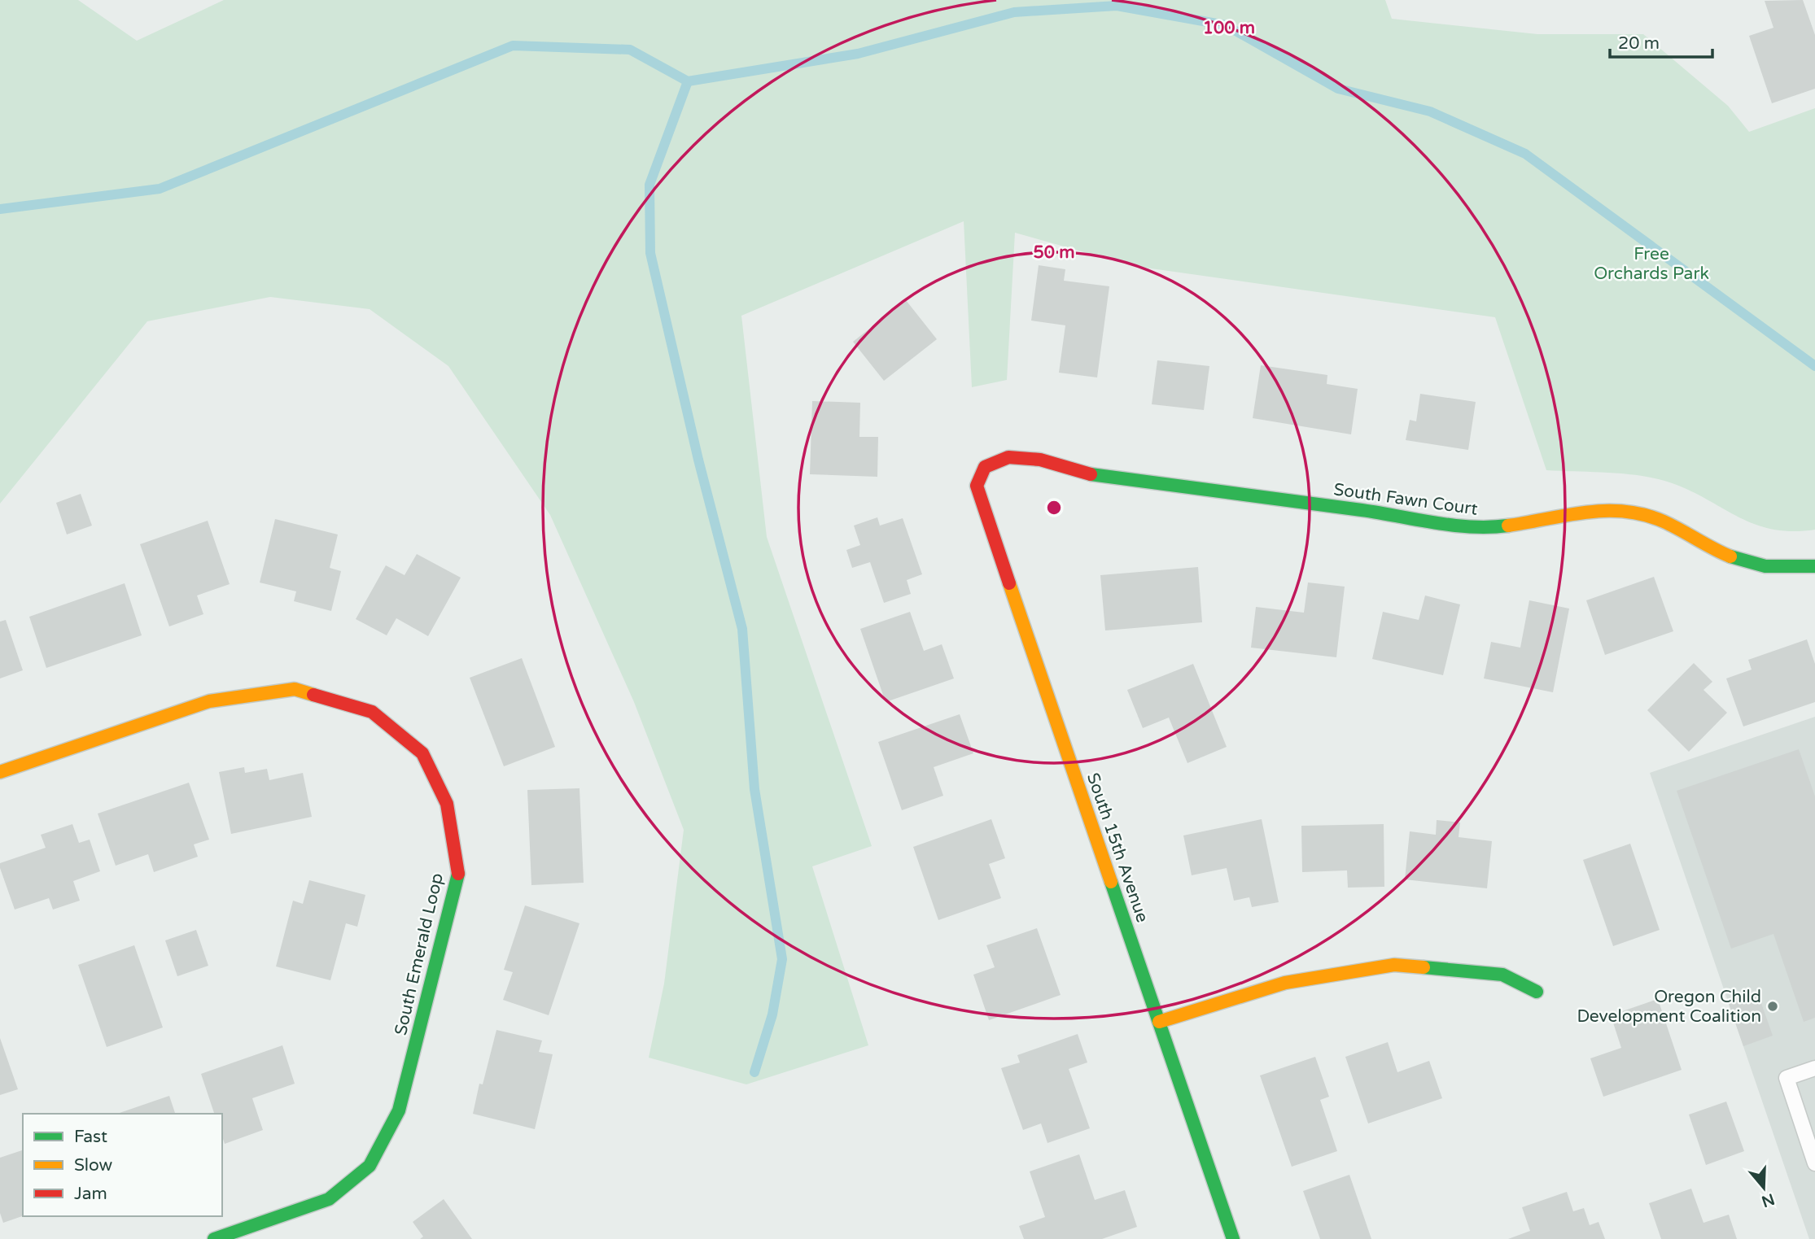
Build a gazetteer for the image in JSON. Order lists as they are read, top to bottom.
{
  "streets": {
    "street": ["South Fawn Court", "South 15th Avenue", "South Emerald Loop"]
  },
  "crossings": [
    ["South Fawn Court", "South 15th Avenue"]
  ],
  "parks": ["Free Orchards Park"],
  "places": ["Oregon Child Development Coalition"],
  "legend": ["Fast", "Slow", "Jam"],
  "scale_bar": "20 m",
  "north": "bottom",
  "rings": ["100 m", "50 m"]
}
